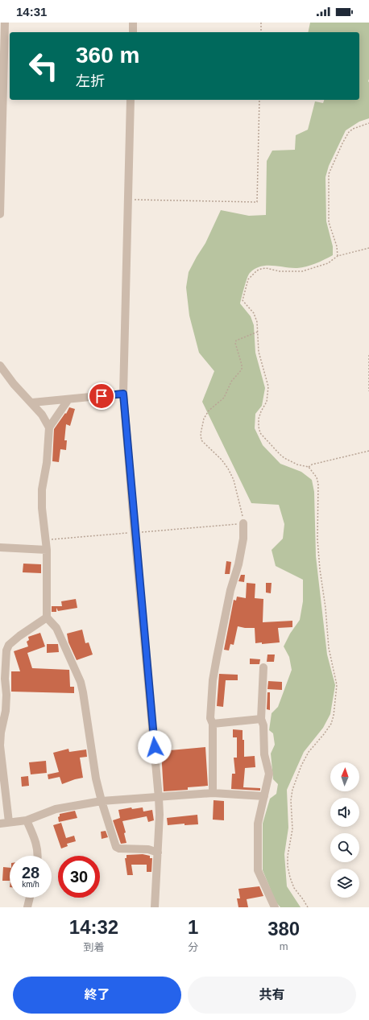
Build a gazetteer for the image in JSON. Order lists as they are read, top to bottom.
{
  "north": "top",
  "page": {
    "status": "14:31",
    "turn": ["360 m", "左折"],
    "speed": "28 km/h",
    "limit": "30",
    "eta": [
      "14:32",
      "到着",
      "1",
      "分",
      "380",
      "m"
    ],
    "buttons": ["終了", "共有"]
  }
}
